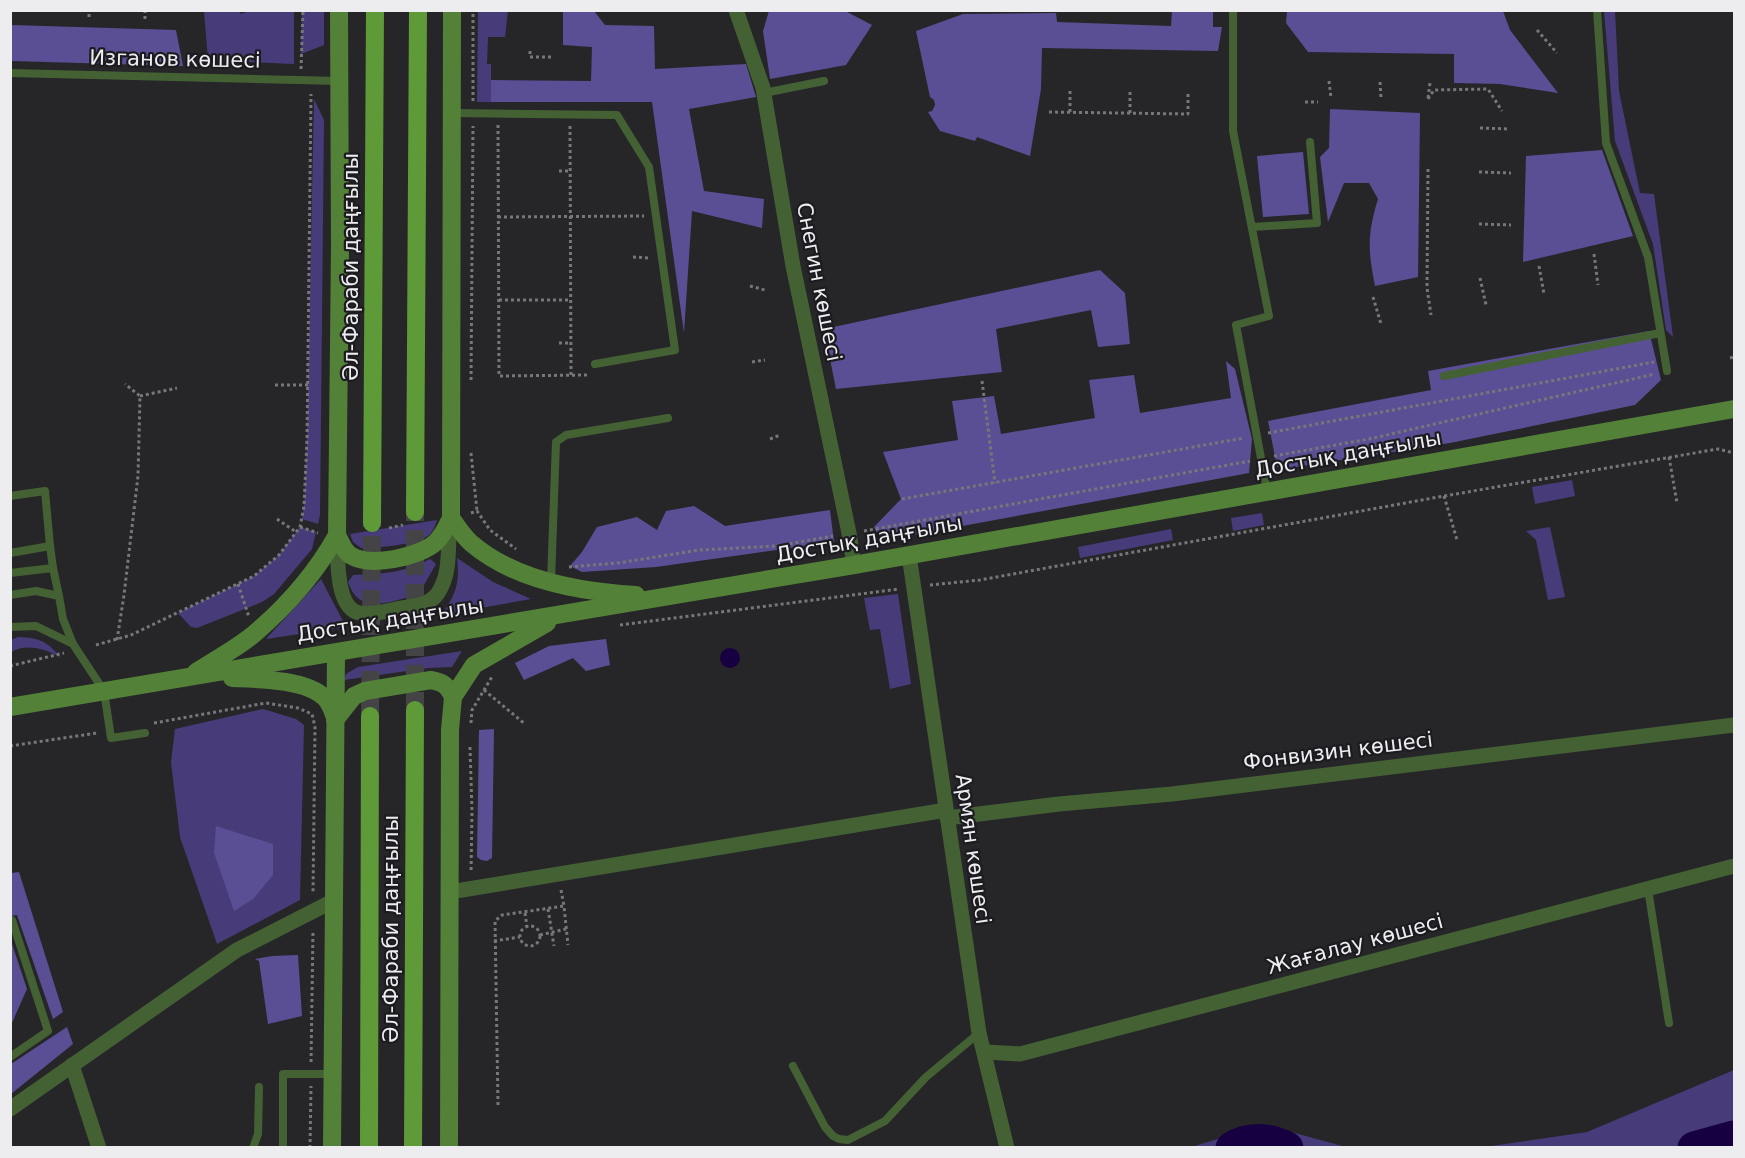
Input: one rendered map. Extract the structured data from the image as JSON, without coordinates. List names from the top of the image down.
{
  "streets": {
    "main road": ["Әл-Фараби даңғылы", "Достық даңғылы"],
    "street": [
      "Снегин көшесі",
      "Фонвизин көшесі",
      "Армян көшесі",
      "Жағалау көшесі"
    ],
    "lane": ["Изганов көшесі"]
  },
  "crossings": [
    ["Снегин көшесі", "Достық даңғылы"],
    ["Достық даңғылы", "Армян көшесі"],
    ["Фонвизин көшесі", "Армян көшесі"],
    ["Армян көшесі", "Жағалау көшесі"]
  ]
}
